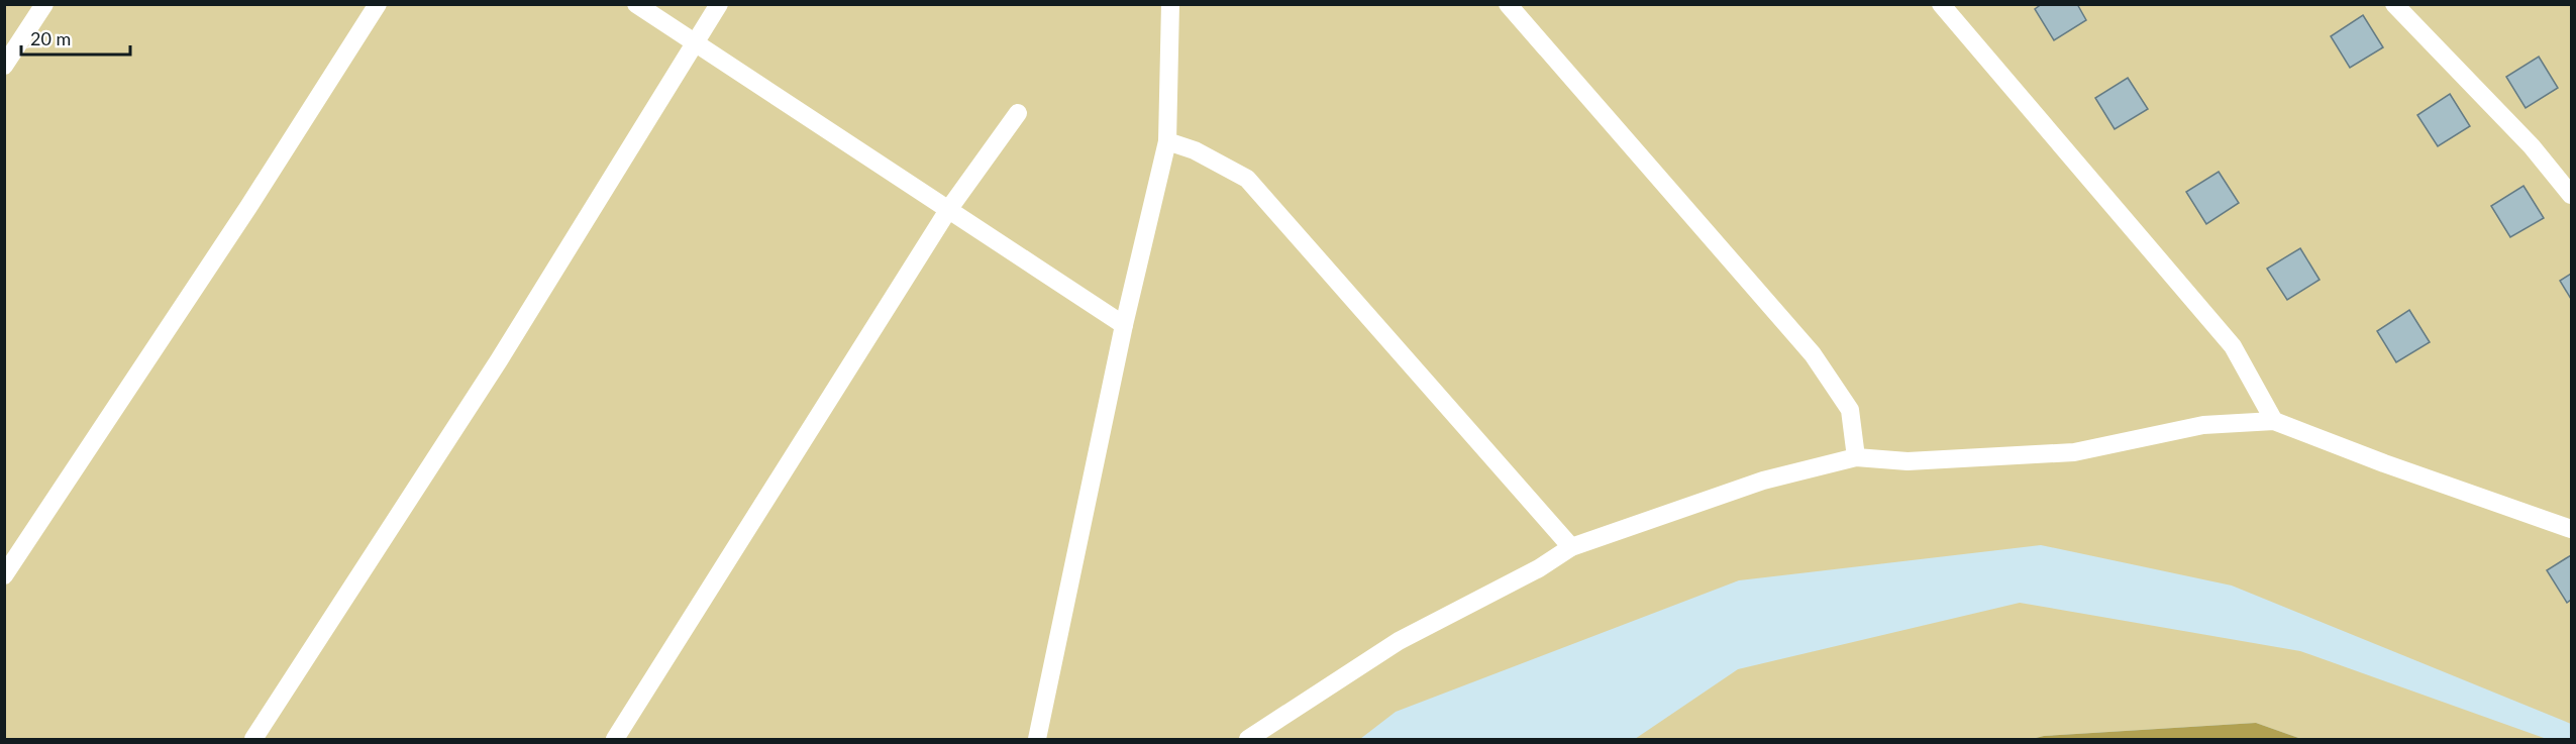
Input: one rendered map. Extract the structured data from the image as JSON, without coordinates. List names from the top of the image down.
{
  "scale_bar": "20 m"
}
